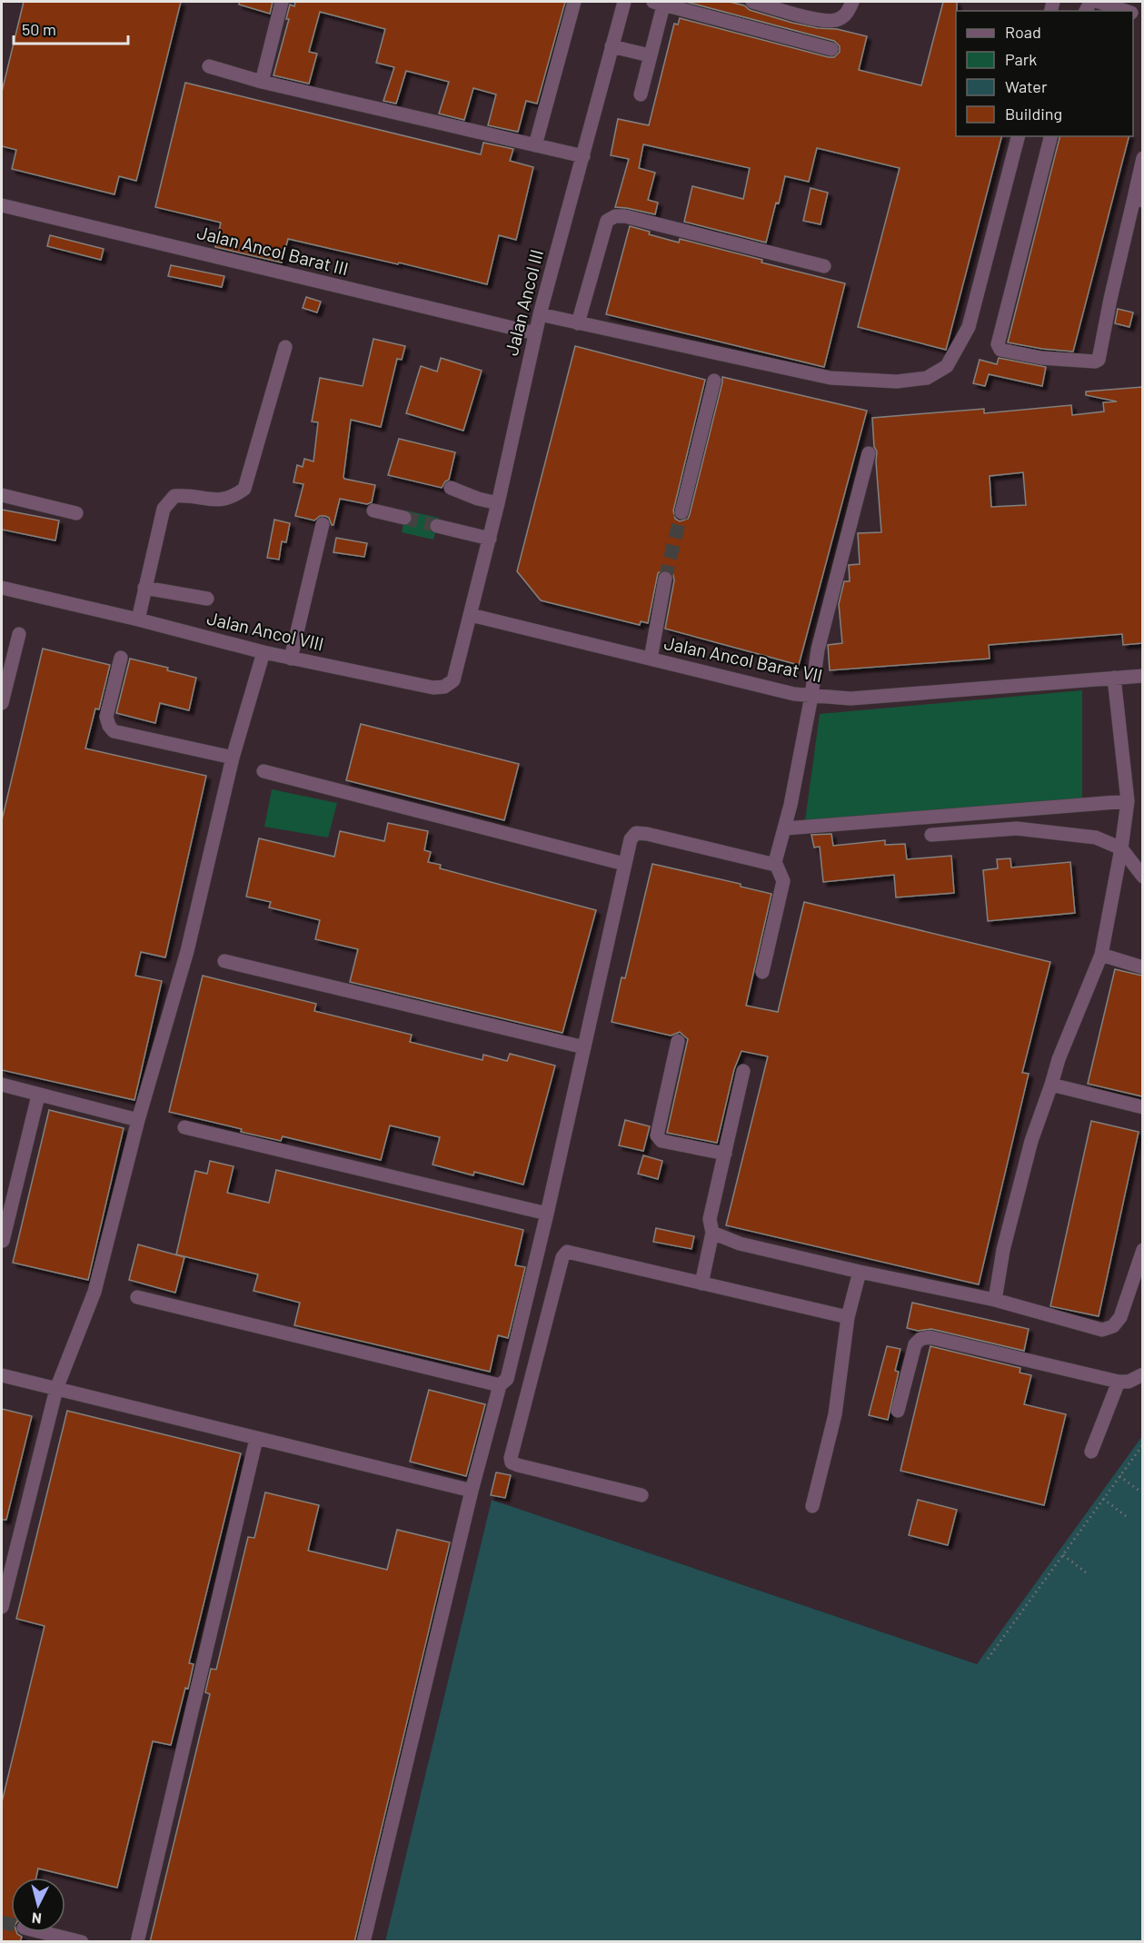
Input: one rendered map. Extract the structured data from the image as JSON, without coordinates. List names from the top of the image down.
{
  "streets": {
    "street": [
      "Jalan Ancol Barat III",
      "Jalan Ancol III",
      "Jalan Ancol VIII",
      "Jalan Ancol Barat VII"
    ]
  },
  "crossings": [
    ["Jalan Ancol Barat III", "Jalan Ancol III"],
    ["Jalan Ancol III", "Jalan Ancol VIII"],
    ["Jalan Ancol III", "Jalan Ancol Barat VII"],
    ["Jalan Ancol VIII", "Jalan Ancol Barat VII"]
  ],
  "legend": [
    "Road",
    "Park",
    "Water",
    "Building"
  ],
  "scale_bar": "50 m",
  "north": "bottom"
}
